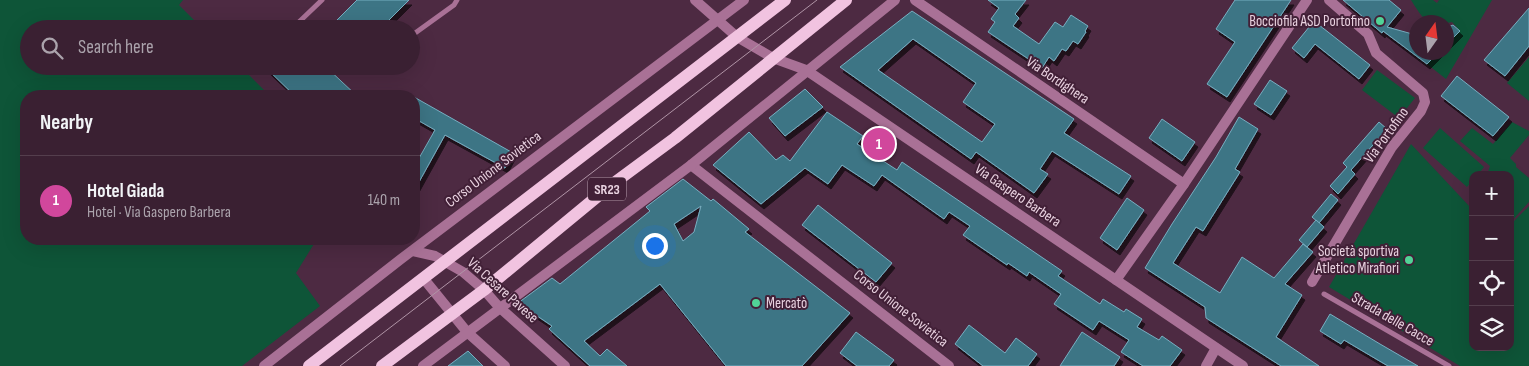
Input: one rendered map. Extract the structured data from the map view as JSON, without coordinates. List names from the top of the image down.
{
  "streets": {
    "main road": ["SR23"],
    "street": [
      "Via Bordighera",
      "Via Portofino",
      "Corso Unione Sovietica",
      "Via Gaspero Barbera",
      "Via Cesare Pavese"
    ],
    "lane": ["Strada delle Cacce"]
  },
  "crossings": [
    ["Corso Unione Sovietica", "Via Gaspero Barbera"],
    ["Corso Unione Sovietica", "Via Cesare Pavese"],
    ["SR23", "Via Gaspero Barbera"],
    ["SR23", "Via Cesare Pavese"]
  ],
  "places": ["Bocciofila ASD Portofino", "Società sportiva Atletico Mirafiori", "Mercatò"],
  "north": "top",
  "page": {
    "search": "Search here",
    "heading": "Nearby",
    "pins": "1",
    "list": [
      {
        "mark": "1",
        "name": "Hotel Giada",
        "note": "Hotel · Via Gaspero Barbera",
        "value": "140 m"
      }
    ],
    "map_buttons": ["+", "−"]
  }
}
